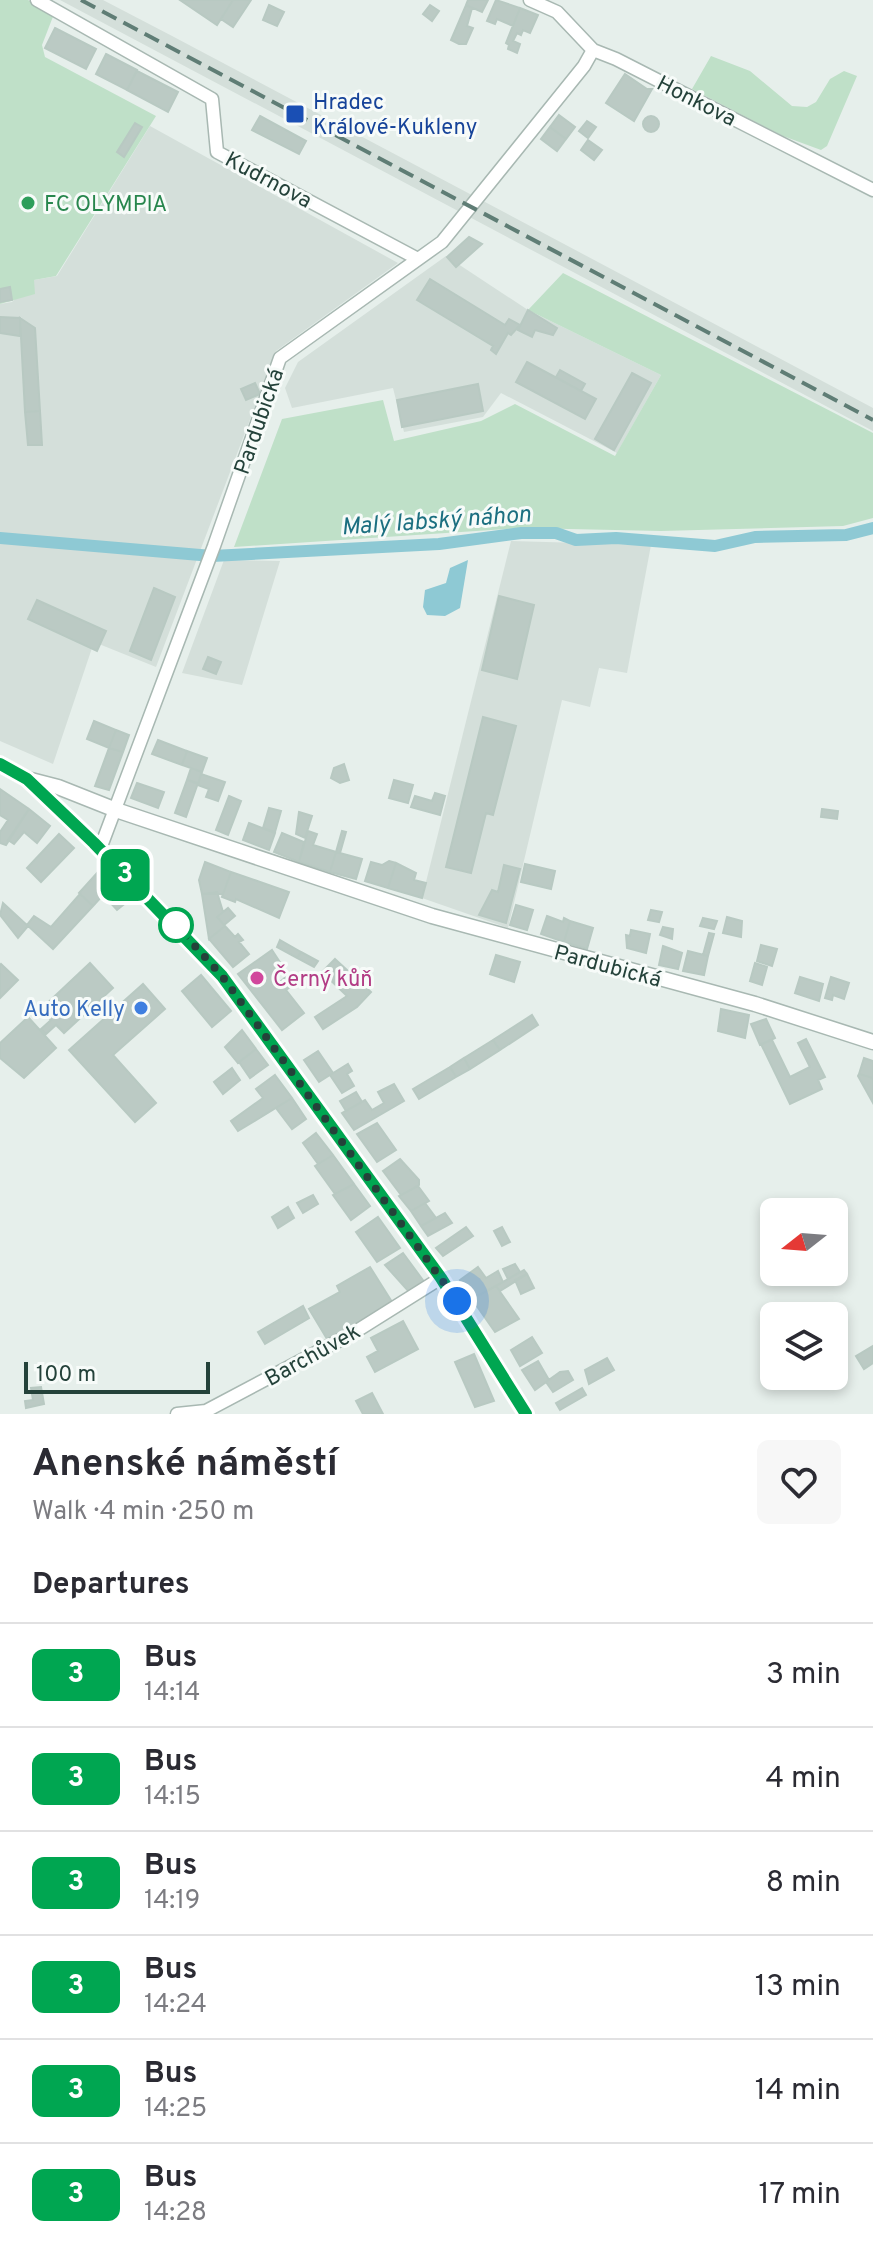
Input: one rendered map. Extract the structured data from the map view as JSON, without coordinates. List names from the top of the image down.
{
  "streets": {
    "street": [
      "Honkova",
      "Kudrnova",
      "Pardubická",
      "Barchůvek"
    ]
  },
  "crossings": [
    ["Honkova", "Pardubická"],
    ["Kudrnova", "Pardubická"]
  ],
  "water": ["Malý labský náhon"],
  "places": {
    "transit": ["Hradec Králové-Kukleny"],
    "other": ["FC OLYMPIA", "Černý kůň", "Auto Kelly"]
  },
  "lines": ["bus line 3"],
  "scale_bar": "100 m",
  "north": "left",
  "page": {
    "on_map": "3",
    "scale": "100 m",
    "heading": [
      ["Anenské náměstí", "Walk · 4 min · 250 m"],
      "Departures"
    ],
    "list": [
      {
        "mark": "3",
        "name": "Bus",
        "note": "14:14",
        "value": "3 min"
      },
      {
        "mark": "3",
        "name": "Bus",
        "note": "14:15",
        "value": "4 min"
      },
      {
        "mark": "3",
        "name": "Bus",
        "note": "14:19",
        "value": "8 min"
      },
      {
        "mark": "3",
        "name": "Bus",
        "note": "14:24",
        "value": "13 min"
      },
      {
        "mark": "3",
        "name": "Bus",
        "note": "14:25",
        "value": "14 min"
      },
      {
        "mark": "3",
        "name": "Bus",
        "note": "14:28",
        "value": "17 min"
      }
    ]
  }
}
